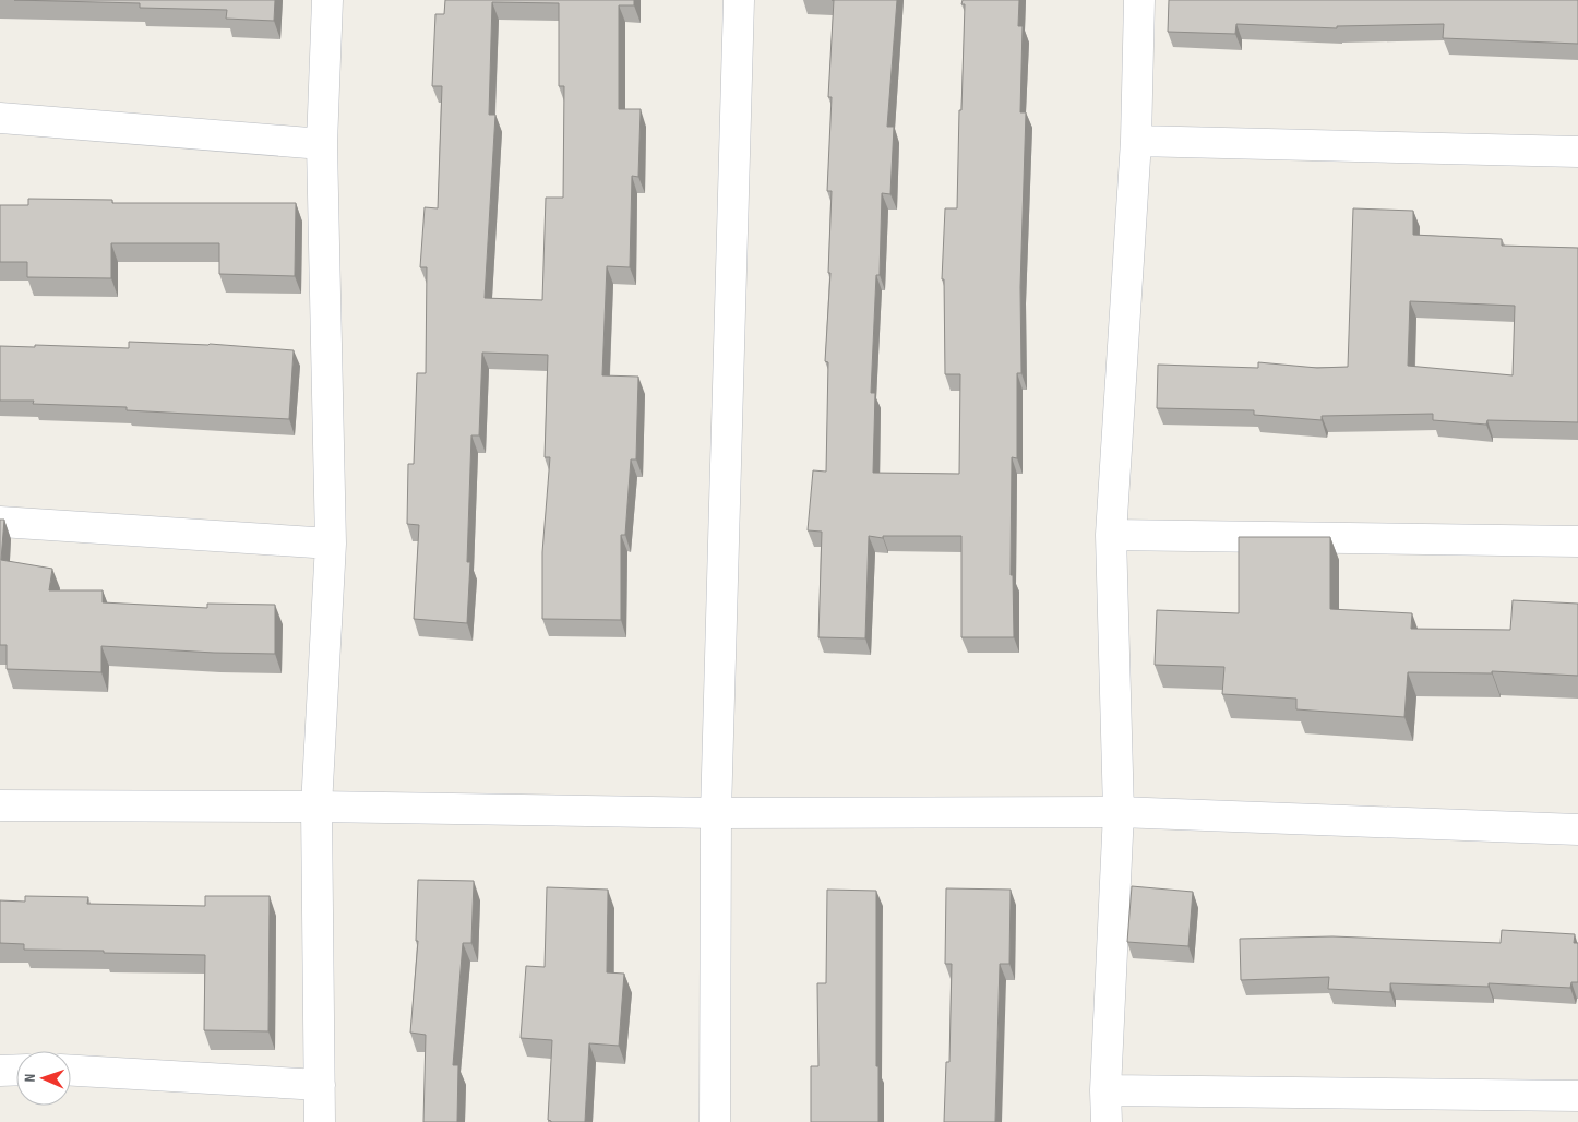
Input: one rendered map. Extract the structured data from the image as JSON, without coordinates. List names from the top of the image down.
{
  "north": "left"
}
